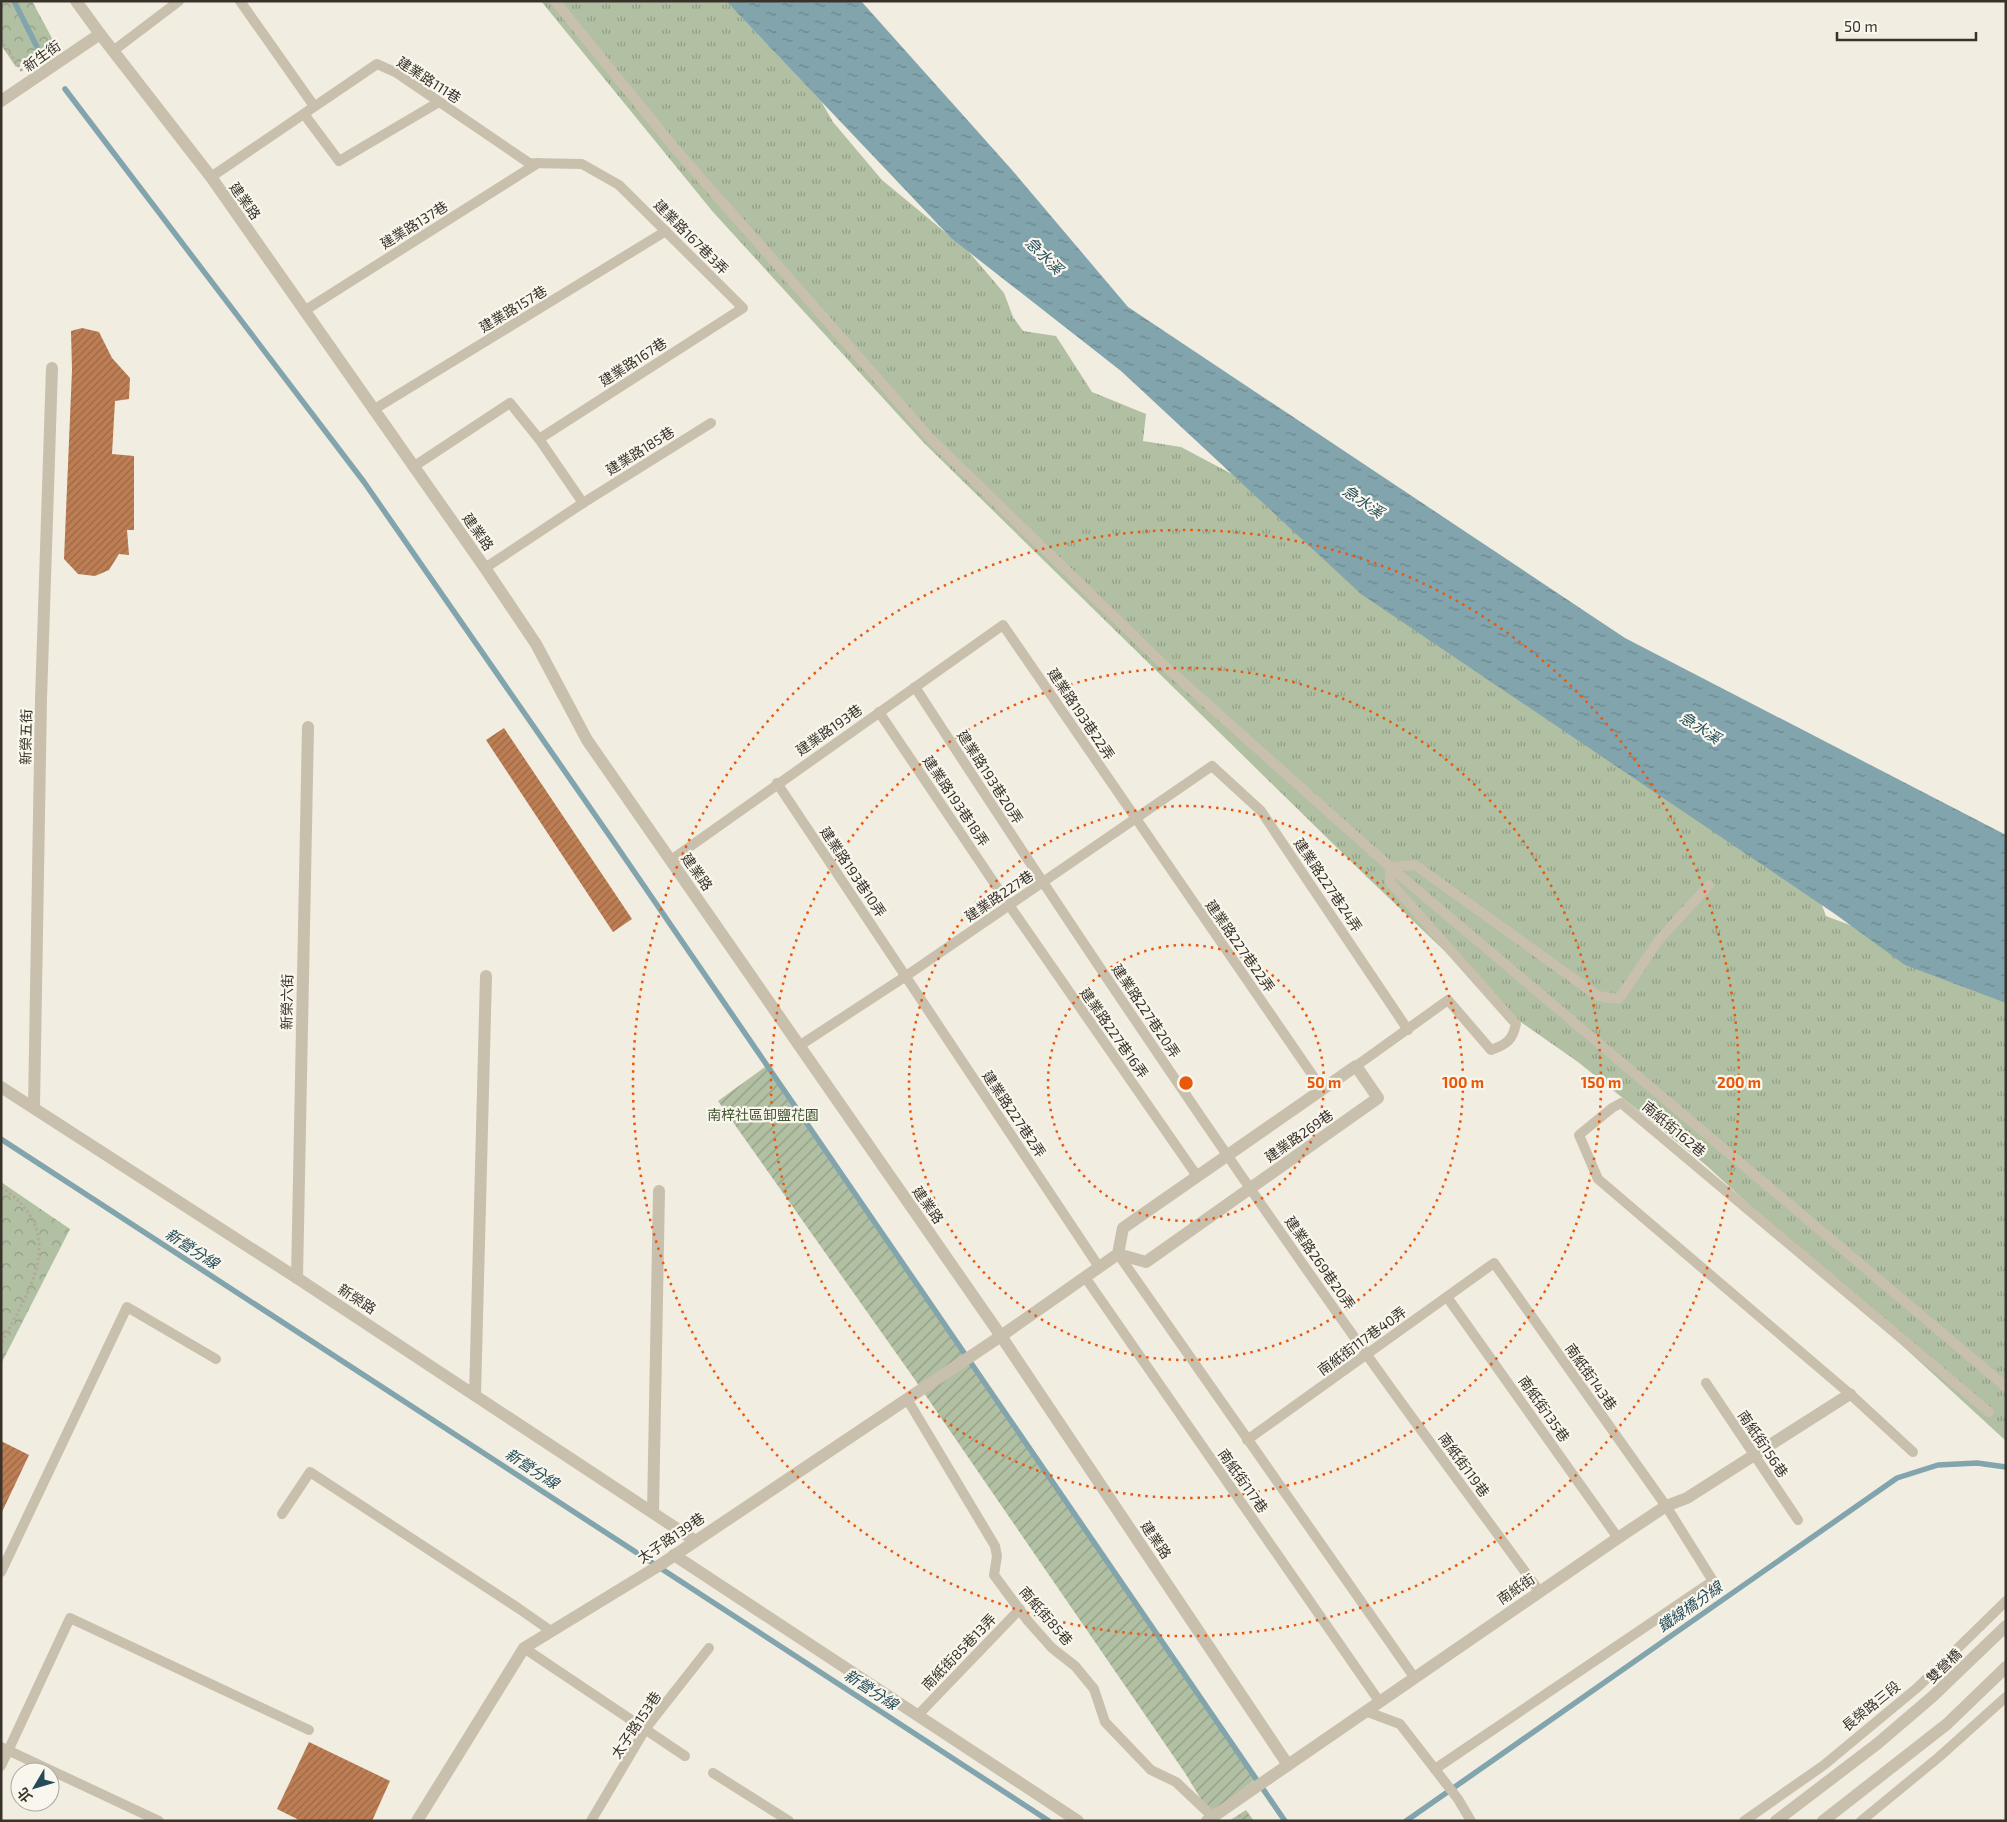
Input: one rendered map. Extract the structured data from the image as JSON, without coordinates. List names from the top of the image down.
{
  "streets": {
    "street": [
      "新生街",
      "建業路",
      "新榮五街",
      "新榮六街",
      "建業路269巷",
      "新榮路",
      "太子路139巷",
      "南紙街",
      "雙營橋"
    ],
    "lane": [
      "建業路111巷",
      "建業路137巷",
      "建業路167巷3弄",
      "建業路157巷",
      "建業路167巷",
      "建業路185巷",
      "建業路193巷22弄",
      "建業路193巷",
      "建業路193巷20弄",
      "建業路193巷18弄",
      "建業路193巷10弄",
      "建業路227巷24弄",
      "建業路227巷",
      "建業路227巷22弄",
      "建業路227巷20弄",
      "建業路227巷16弄",
      "建業路227巷2弄",
      "南紙街162巷",
      "建業路269巷20弄",
      "南紙街117巷40弄",
      "南紙街143巷",
      "南紙街135巷",
      "南紙街156巷",
      "南紙街119巷",
      "南紙街117巷",
      "南紙街85巷",
      "南紙街85巷13弄",
      "長榮路三段",
      "太子路153巷"
    ]
  },
  "crossings": [
    ["新生街", "建業路"],
    ["建業路111巷", "建業路"],
    ["建業路111巷", "建業路137巷"],
    ["建業路111巷", "建業路167巷3弄"],
    ["建業路", "建業路137巷"],
    ["建業路", "建業路157巷"],
    ["建業路", "建業路193巷"],
    ["建業路", "建業路227巷"],
    ["建業路", "太子路139巷"],
    ["建業路", "南紙街"],
    ["建業路167巷3弄", "建業路157巷"],
    ["建業路167巷3弄", "建業路167巷"],
    ["建業路193巷22弄", "建業路193巷"],
    ["建業路193巷22弄", "建業路227巷"],
    ["建業路193巷22弄", "建業路227巷22弄"],
    ["建業路193巷", "建業路193巷20弄"],
    ["建業路193巷", "建業路193巷18弄"],
    ["建業路193巷", "建業路193巷10弄"],
    ["新榮五街", "新榮路"],
    ["建業路193巷20弄", "建業路227巷"],
    ["建業路193巷20弄", "建業路227巷20弄"],
    ["建業路193巷18弄", "建業路227巷"],
    ["建業路193巷18弄", "建業路227巷16弄"],
    ["建業路193巷10弄", "建業路227巷"],
    ["建業路193巷10弄", "建業路227巷2弄"],
    ["建業路227巷24弄", "建業路227巷"],
    ["建業路227巷", "建業路227巷22弄"],
    ["建業路227巷", "建業路227巷20弄"],
    ["建業路227巷", "建業路227巷16弄"],
    ["建業路227巷", "建業路227巷2弄"],
    ["建業路227巷22弄", "建業路269巷"],
    ["新榮六街", "新榮路"],
    ["建業路227巷20弄", "建業路269巷"],
    ["建業路227巷20弄", "建業路269巷20弄"],
    ["建業路227巷16弄", "建業路269巷"],
    ["南紙街162巷", "南紙街"],
    ["建業路269巷", "建業路269巷20弄"],
    ["建業路269巷", "南紙街117巷"],
    ["建業路269巷20弄", "南紙街117巷40弄"],
    ["建業路269巷20弄", "南紙街119巷"],
    ["新榮路", "太子路139巷"],
    ["南紙街117巷40弄", "南紙街143巷"],
    ["南紙街117巷40弄", "南紙街135巷"],
    ["南紙街117巷40弄", "南紙街119巷"],
    ["南紙街117巷40弄", "南紙街117巷"],
    ["南紙街143巷", "南紙街"],
    ["南紙街135巷", "南紙街"],
    ["南紙街156巷", "南紙街"],
    ["南紙街119巷", "南紙街"],
    ["南紙街117巷", "南紙街"],
    ["太子路139巷", "南紙街85巷"],
    ["南紙街", "南紙街85巷"],
    ["南紙街85巷", "南紙街85巷13弄"]
  ],
  "water": ["急水溪", "新營分線", "鐵線橋分線"],
  "parks": ["南梓社區卸鹽花園"],
  "scale_bar": "50 m",
  "north": "bottom left",
  "rings": [
    "50 m",
    "100 m",
    "150 m",
    "200 m"
  ]
}
